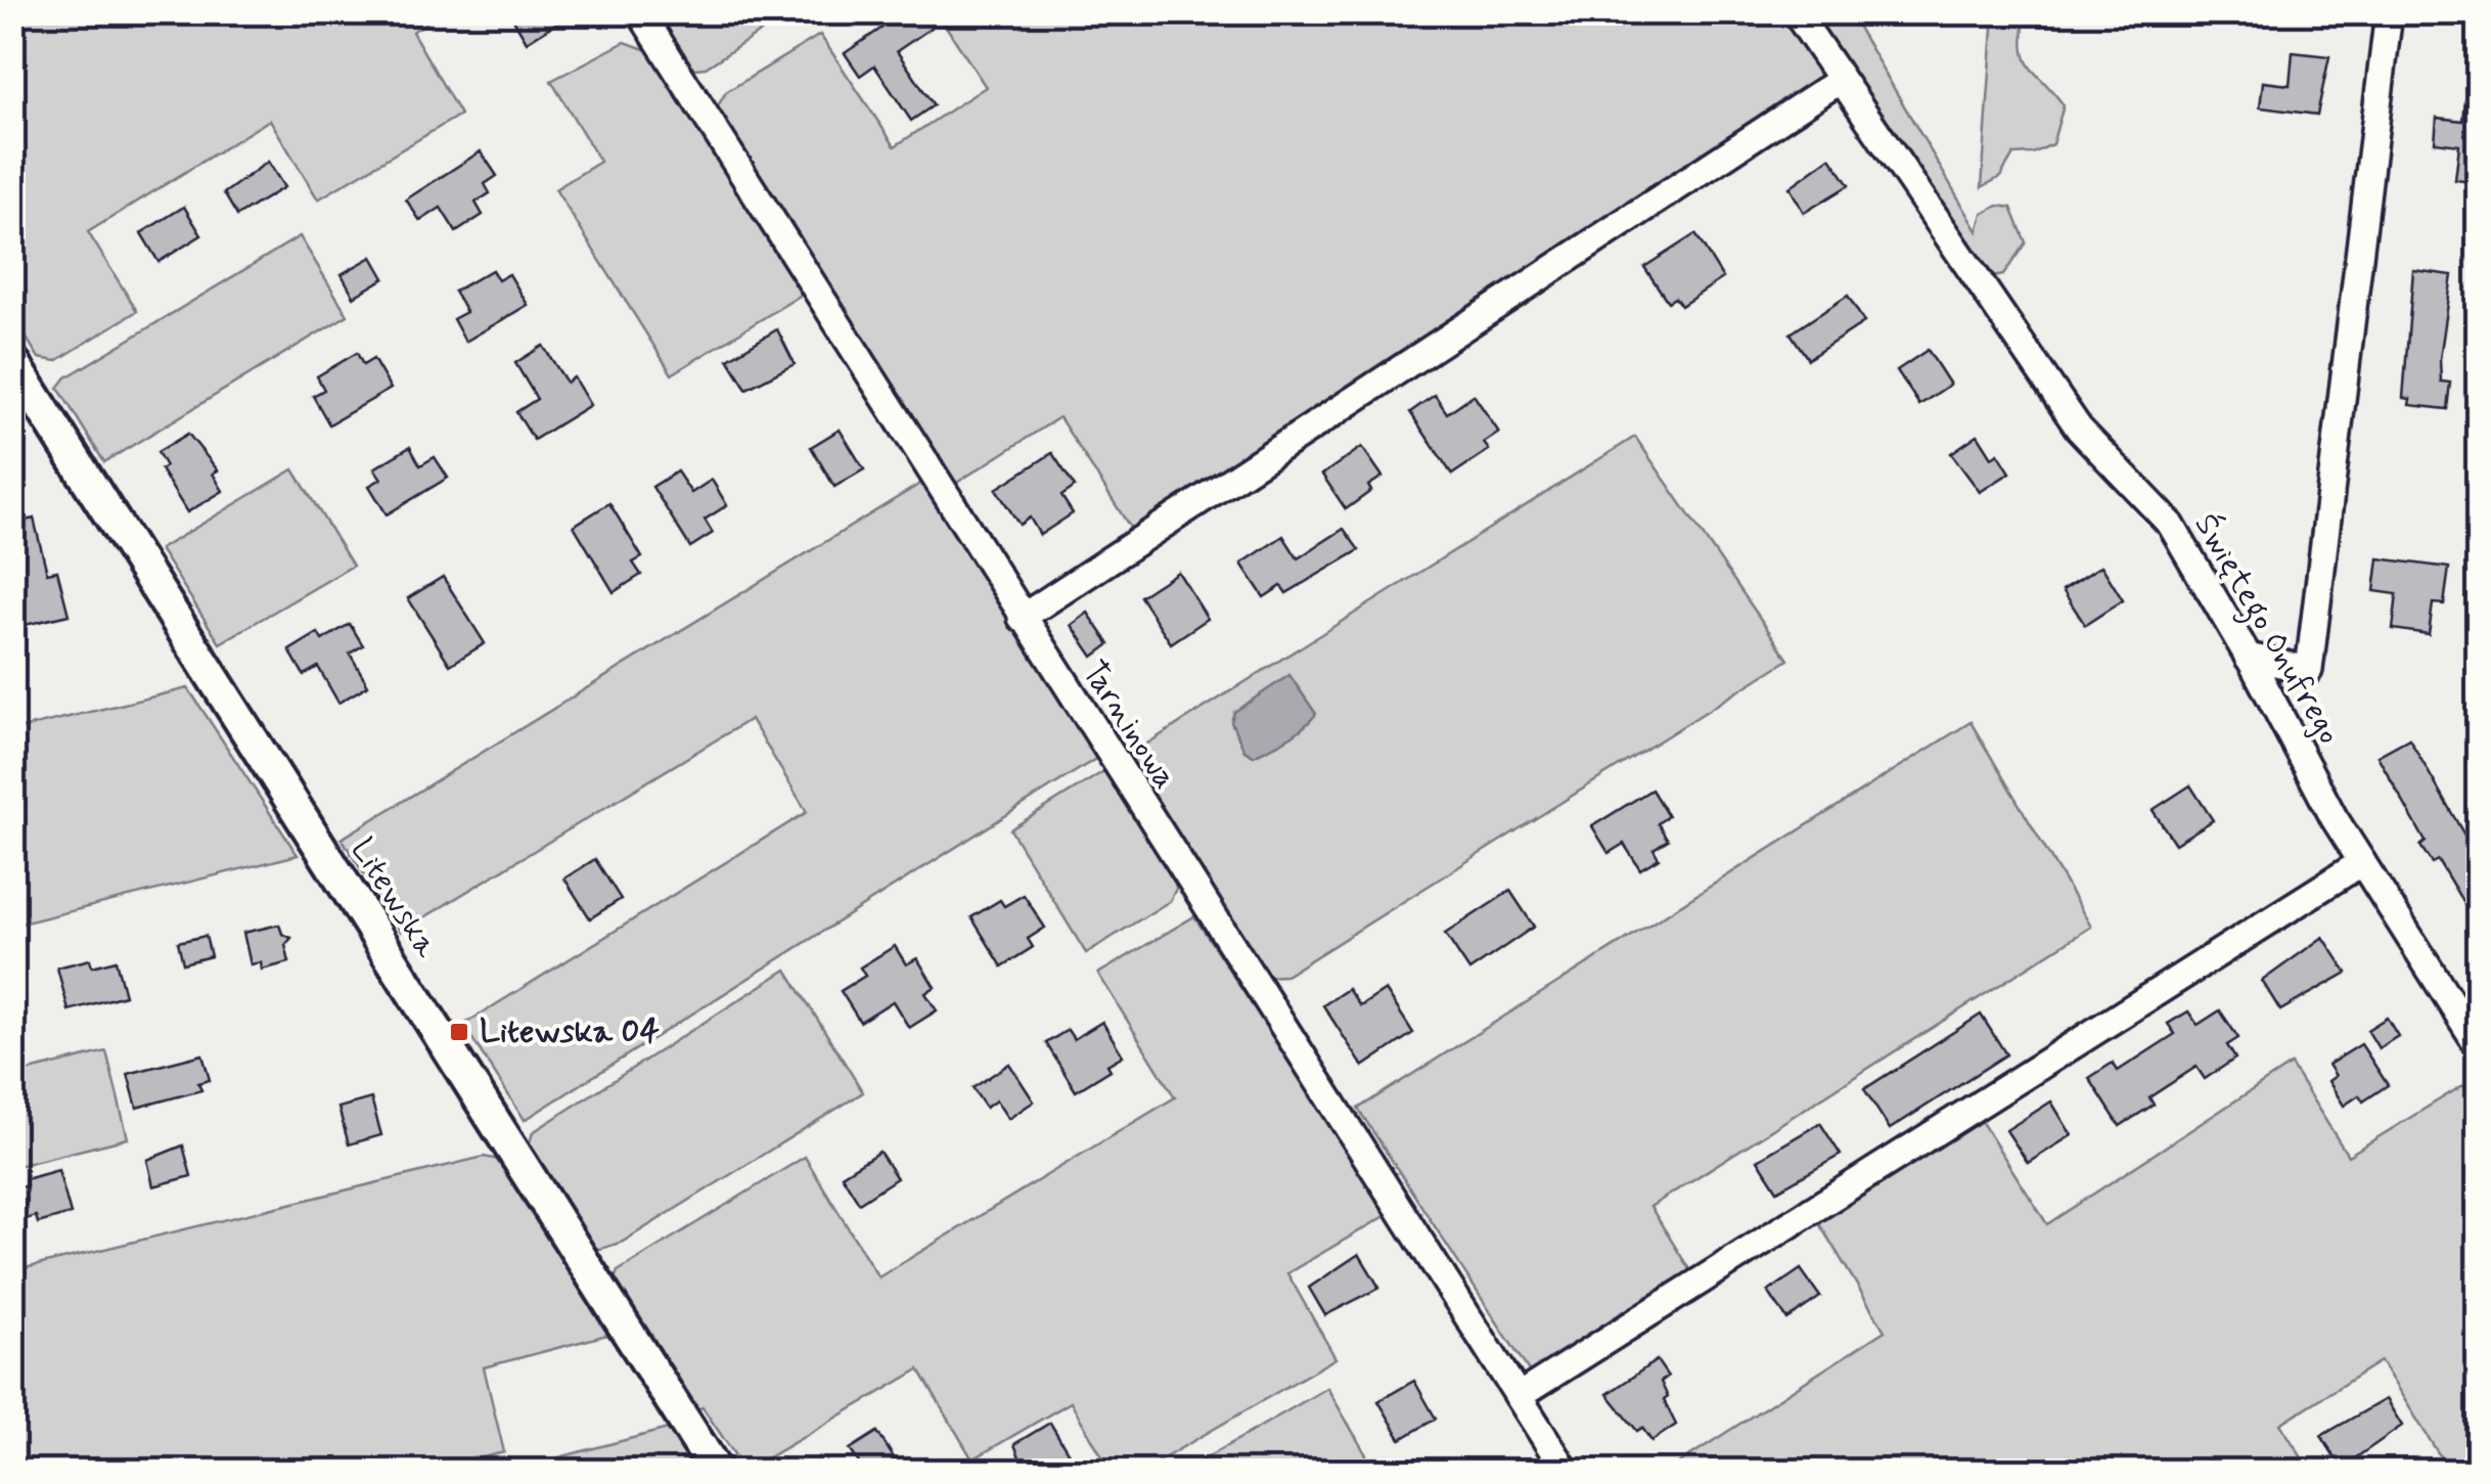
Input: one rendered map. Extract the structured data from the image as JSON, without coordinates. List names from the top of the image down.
{
  "streets": {
    "street": ["Świętego Onufrego", "Tarninowa", "Litewska"]
  },
  "places": {
    "transit": ["Litewska 04"]
  }
}
